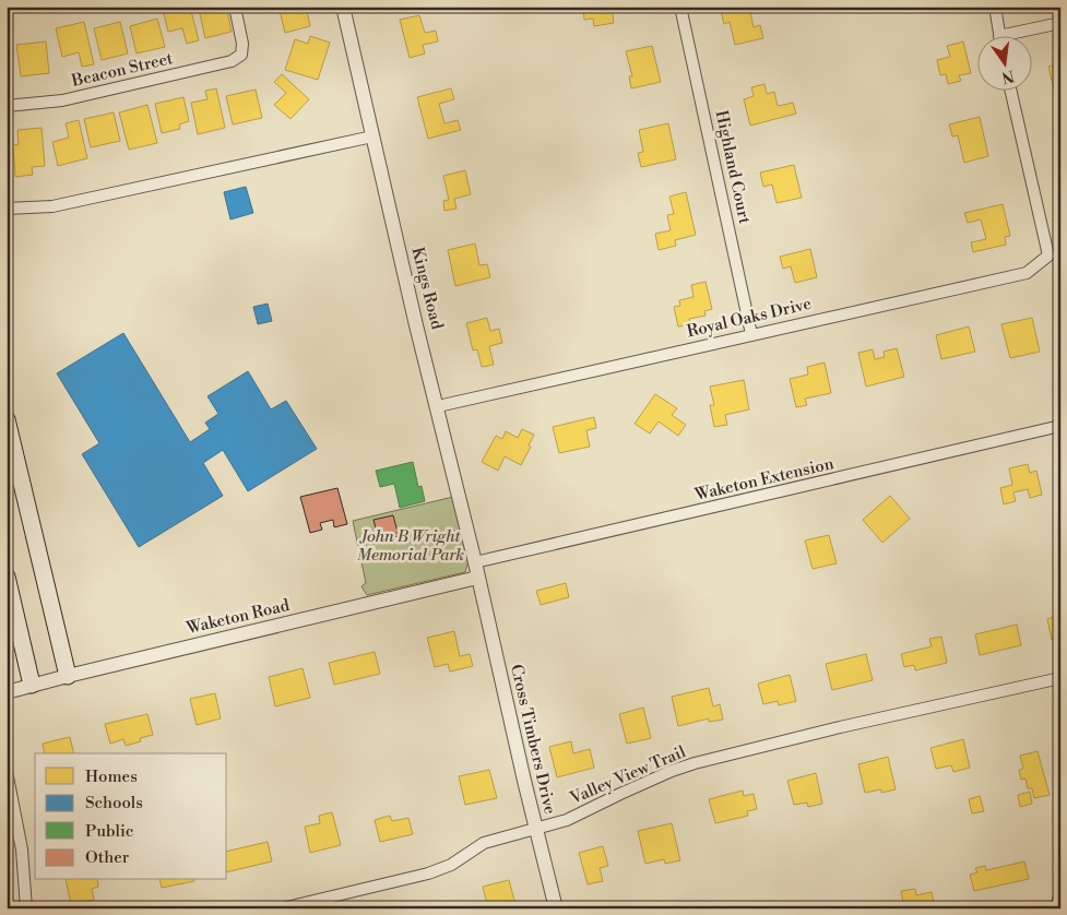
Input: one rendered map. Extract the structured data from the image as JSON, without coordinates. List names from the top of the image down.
{
  "streets": {
    "street": [
      "Beacon Street",
      "Highland Court",
      "Kings Road",
      "Royal Oaks Drive",
      "Waketon Extension",
      "Waketon Road",
      "Cross Timbers Drive",
      "Valley View Trail"
    ]
  },
  "crossings": [
    ["Highland Court", "Royal Oaks Drive"],
    ["Kings Road", "Royal Oaks Drive"],
    ["Kings Road", "Waketon Extension"],
    ["Kings Road", "Waketon Road"],
    ["Kings Road", "Cross Timbers Drive"],
    ["Waketon Road", "Cross Timbers Drive"],
    ["Cross Timbers Drive", "Valley View Trail"]
  ],
  "parks": ["John B Wright Memorial Park"],
  "legend": [
    "Homes",
    "Schools",
    "Public",
    "Other"
  ],
  "north": "bottom"
}
